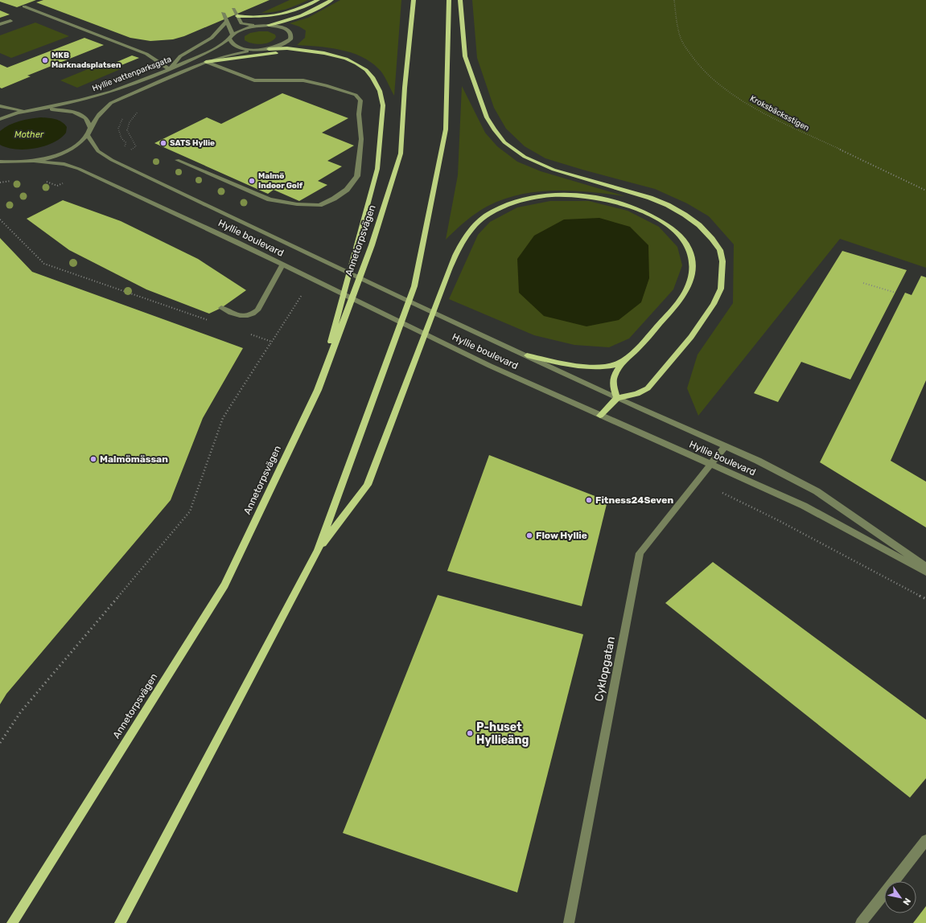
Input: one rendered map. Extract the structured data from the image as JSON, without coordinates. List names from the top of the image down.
{
  "streets": {
    "main road": ["Annetorpsvägen"],
    "street": ["Hyllie vattenparksgata", "Hyllie boulevard", "Cyklopgatan"],
    "path": ["Kroksbäcksstigen"]
  },
  "crossings": [
    ["Hyllie vattenparksgata", "Hyllie boulevard"],
    ["Hyllie boulevard", "Cyklopgatan"]
  ],
  "water": ["Mother"],
  "places": [
    "MKB Marknadsplatsen",
    "SATS Hyllie",
    "Malmö Indoor Golf",
    "Malmömässan",
    "Fitness24Seven",
    "Flow Hyllie",
    "P-huset Hyllieäng"
  ],
  "north": "bottom right"
}
